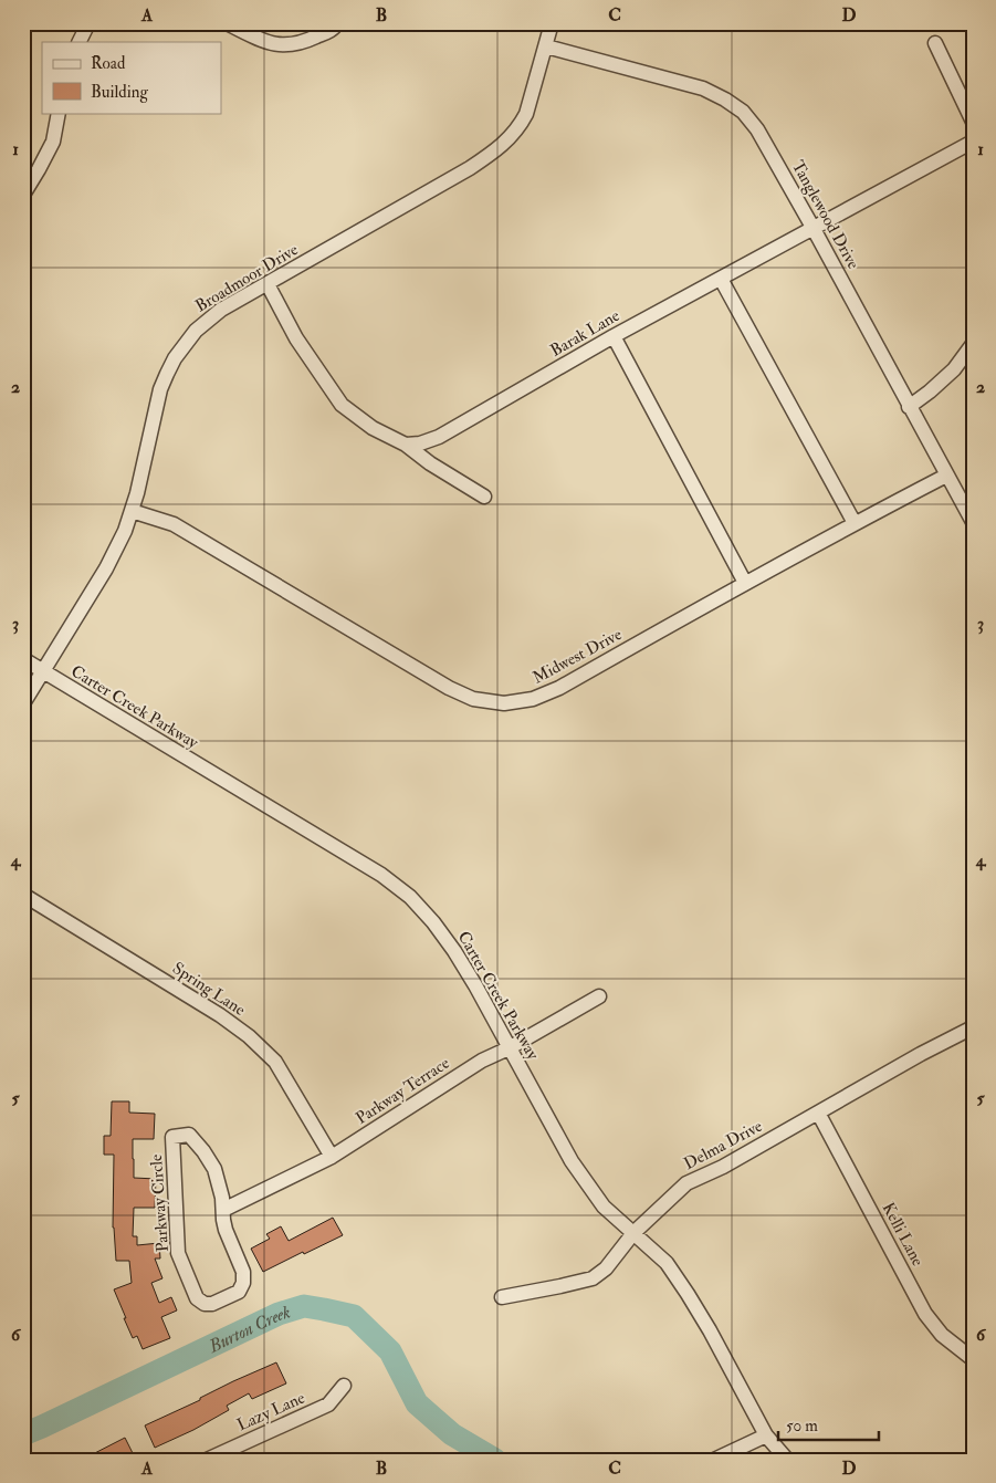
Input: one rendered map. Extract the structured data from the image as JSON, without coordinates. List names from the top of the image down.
{
  "streets": {
    "street": [
      "Tanglewood Drive",
      "Broadmoor Drive",
      "Barak Lane",
      "Midwest Drive",
      "Carter Creek Parkway",
      "Spring Lane",
      "Parkway Terrace",
      "Delma Drive",
      "Parkway Circle",
      "Kelli Lane",
      "Lazy Lane"
    ]
  },
  "crossings": [
    ["Tanglewood Drive", "Broadmoor Drive"],
    ["Tanglewood Drive", "Barak Lane"],
    ["Tanglewood Drive", "Midwest Drive"],
    ["Broadmoor Drive", "Midwest Drive"],
    ["Broadmoor Drive", "Carter Creek Parkway"],
    ["Carter Creek Parkway", "Parkway Terrace"],
    ["Carter Creek Parkway", "Delma Drive"],
    ["Spring Lane", "Parkway Terrace"],
    ["Parkway Terrace", "Parkway Circle"],
    ["Delma Drive", "Kelli Lane"]
  ],
  "water": ["Burton Creek"],
  "legend": ["Road", "Building"],
  "scale_bar": "50 m",
  "grid": {
    "columns": [
      "A",
      "B",
      "C",
      "D"
    ],
    "rows": [
      "1",
      "2",
      "3",
      "4",
      "5",
      "6"
    ]
  }
}
